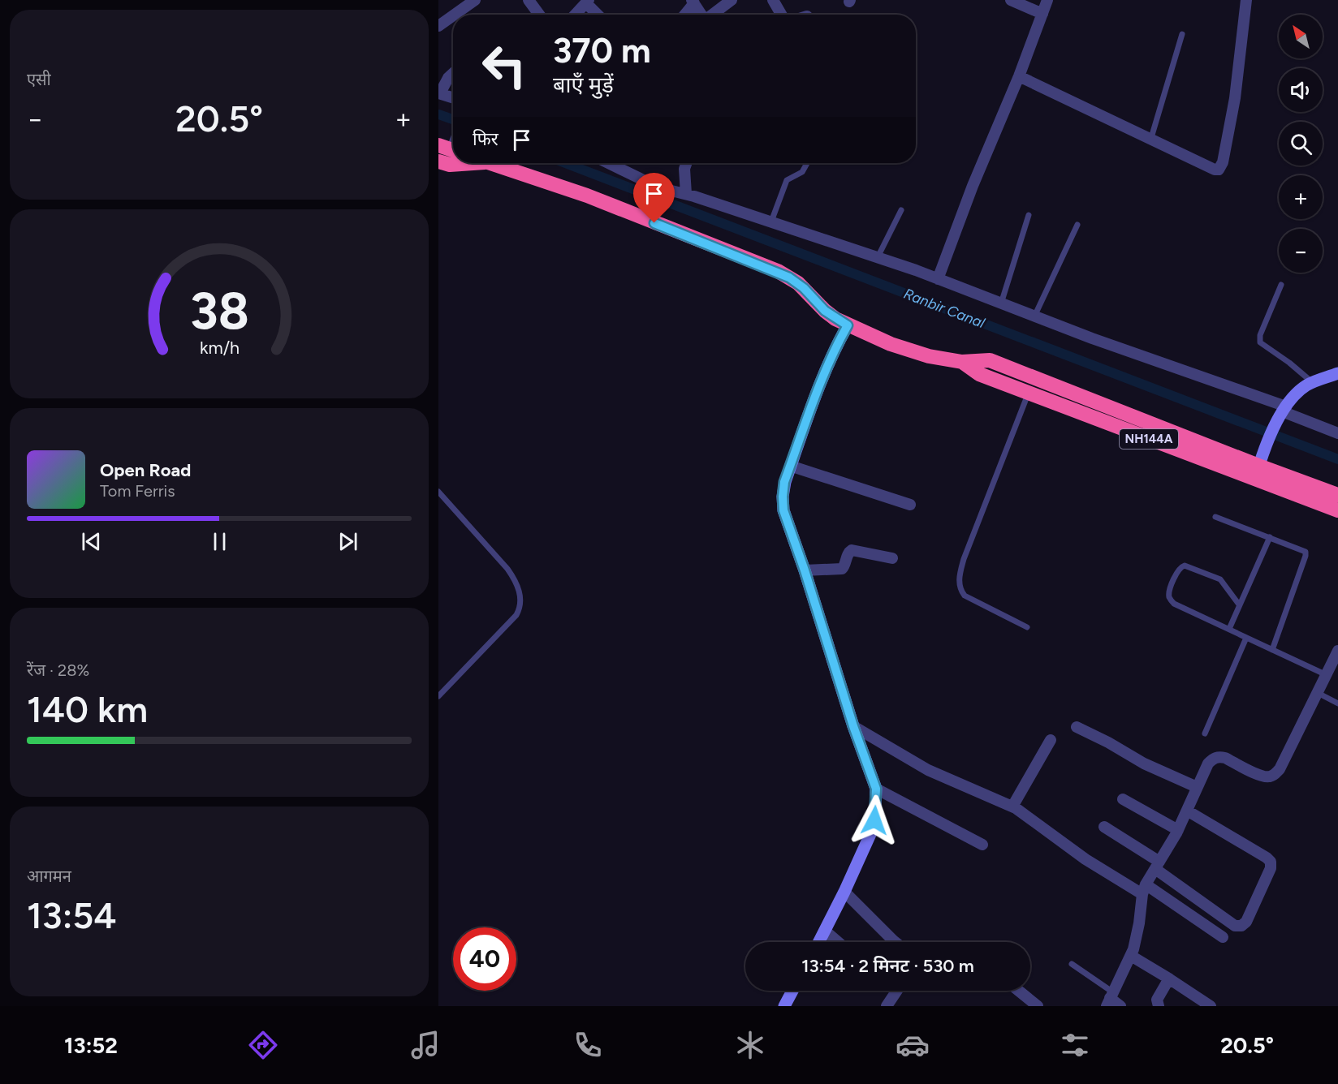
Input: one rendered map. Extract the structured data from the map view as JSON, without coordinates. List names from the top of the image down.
{
  "streets": {
    "highway": ["NH144A"]
  },
  "water": ["Ranbir Canal"],
  "north": "top left",
  "page": {
    "tile": [
      "एसी",
      ["रेंज · 28%", "140 km"],
      ["आगमन", "13:54"]
    ],
    "map_buttons": ["+", "−"],
    "turn": ["370 m", "बाएँ मुड़ें"],
    "heat": ["−", "20.5°", "+"],
    "then": "फिर",
    "song": ["Open Road", "Tom Ferris"],
    "limit": "40",
    "trip": "13:54 · 2 मिनट · 530 m",
    "tabs": ["13:52", "20.5°"],
    "gauge": ["38", "km/h"]
  }
}
